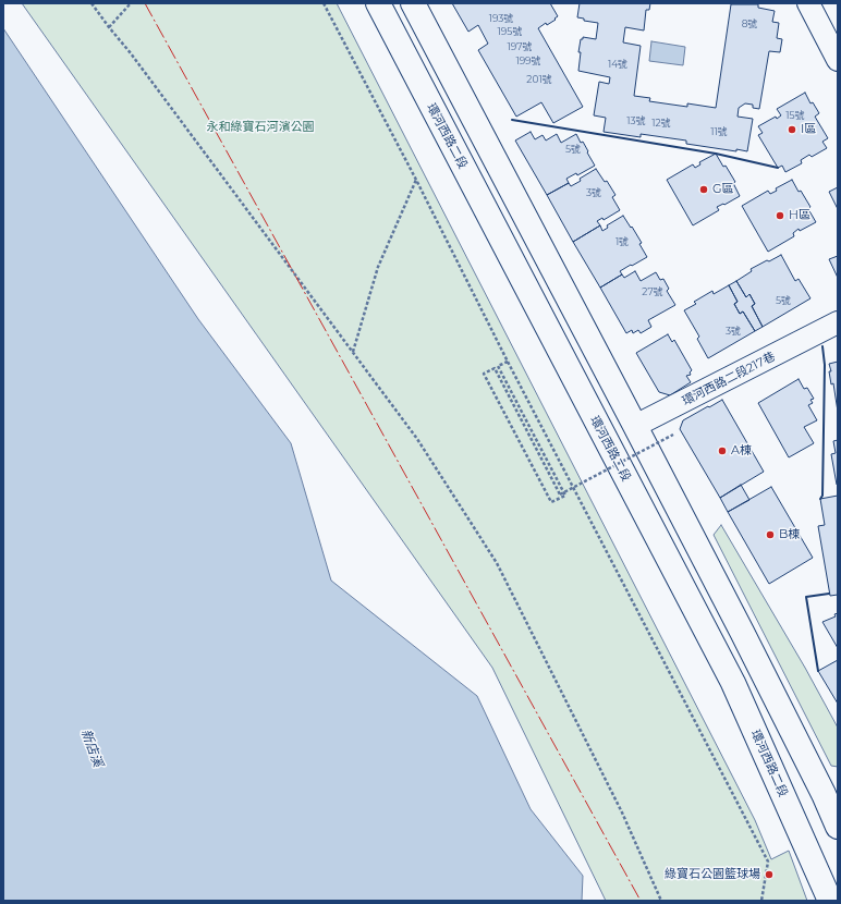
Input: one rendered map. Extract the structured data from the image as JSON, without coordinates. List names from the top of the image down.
{
  "streets": {
    "main road": ["環河西路二段"],
    "lane": ["環河西路二段217巷"]
  },
  "water": ["新店溪"],
  "parks": ["永和綠寶石河濱公園"],
  "places": [
    "I區",
    "G區",
    "H區",
    "A棟",
    "B棟",
    "綠寶石公園籃球場"
  ],
  "house_numbers": [
    "193號",
    "8號",
    "195號",
    "197號",
    "199號",
    "14號",
    "201號",
    "15號",
    "13號",
    "12號",
    "11號",
    "5號",
    "3號",
    "1號",
    "27號",
    "5號",
    "3號"
  ]
}
